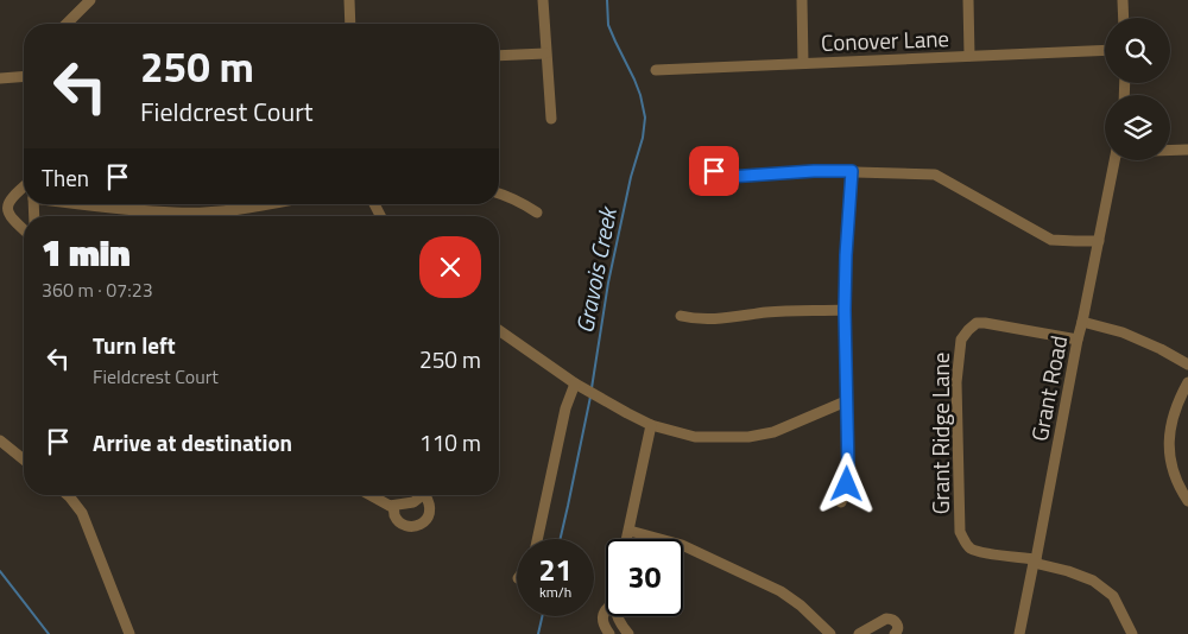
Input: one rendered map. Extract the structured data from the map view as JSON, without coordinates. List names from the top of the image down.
{
  "streets": {
    "street": ["Conover Lane", "Grant Road", "Grant Ridge Lane"]
  },
  "crossings": [
    ["Grant Road", "Grant Ridge Lane"]
  ],
  "water": ["Gravois Creek"],
  "page": {
    "turn": ["250 m", "Fieldcrest Court"],
    "then": "Then",
    "heading": ["1 min", "360 m · 07:23"],
    "list": [
      {
        "name": "Turn left",
        "note": "Fieldcrest Court",
        "value": "250 m"
      },
      {
        "name": "Arrive at destination",
        "value": "110 m"
      }
    ],
    "speed": "21 km/h",
    "limit": "30"
  }
}
